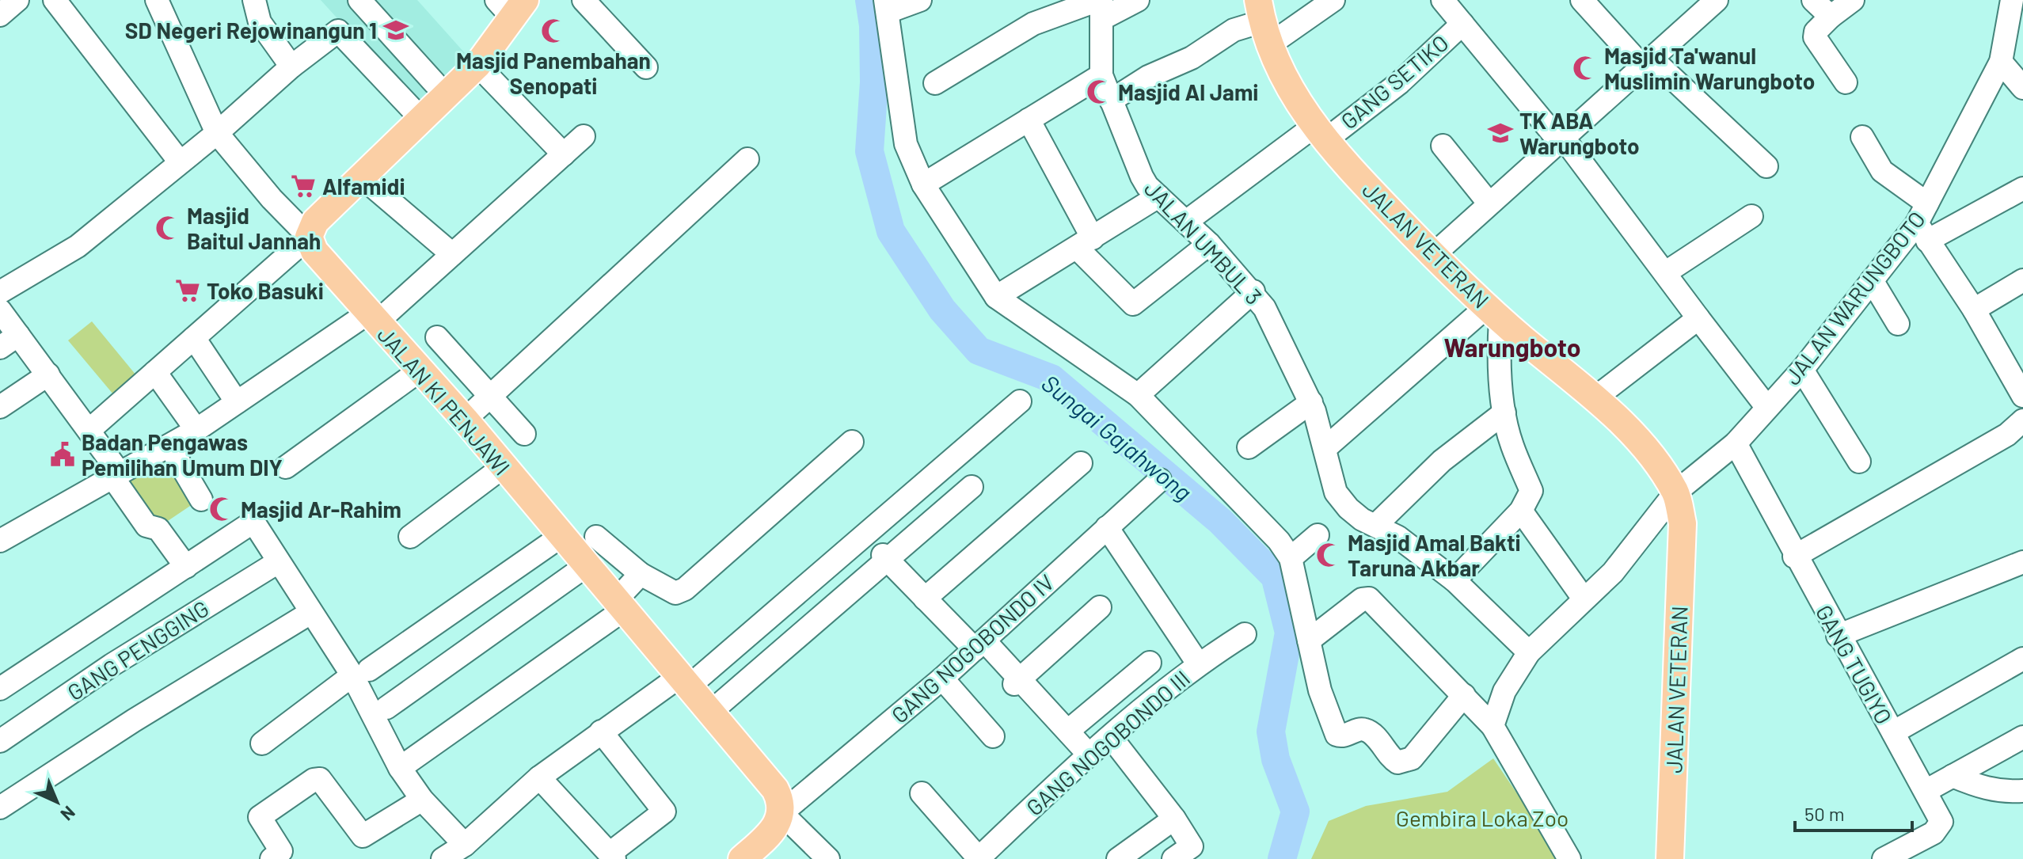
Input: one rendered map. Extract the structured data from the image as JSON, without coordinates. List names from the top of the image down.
{
  "streets": {
    "main road": ["JALAN VETERAN", "JALAN KI PENJAWI"],
    "street": [
      "GANG SETIKO",
      "JALAN UMBUL 3",
      "JALAN WARUNGBOTO",
      "GANG NOGOBONDO IV",
      "GANG PENGGING",
      "GANG TUGIYO",
      "GANG NOGOBONDO III"
    ]
  },
  "crossings": [
    ["GANG SETIKO", "JALAN UMBUL 3"],
    ["GANG SETIKO", "JALAN VETERAN"],
    ["GANG SETIKO", "JALAN WARUNGBOTO"],
    ["JALAN UMBUL 3", "JALAN WARUNGBOTO"],
    ["JALAN VETERAN", "JALAN WARUNGBOTO"],
    ["JALAN WARUNGBOTO", "GANG TUGIYO"],
    ["JALAN KI PENJAWI", "GANG NOGOBONDO IV"]
  ],
  "districts": ["Warungboto"],
  "water": ["Sungai Gajahwong"],
  "parks": ["Gembira Loka Zoo"],
  "places": {
    "school or university": ["SD Negeri Rejowinangun 1", "TK ABA Warungboto"],
    "mosque": [
      "Masjid Panembahan Senopati",
      "Masjid Ta'wanul Muslimin Warungboto",
      "Masjid Al Jami",
      "Masjid Baitul Jannah",
      "Masjid Ar-Rahim",
      "Masjid Amal Bakti Taruna Akbar"
    ],
    "supermarket": ["Alfamidi", "Toko Basuki"],
    "public building": ["Badan Pengawas Pemilihan Umum DIY"]
  },
  "scale_bar": "50 m",
  "north": "bottom right"
}
